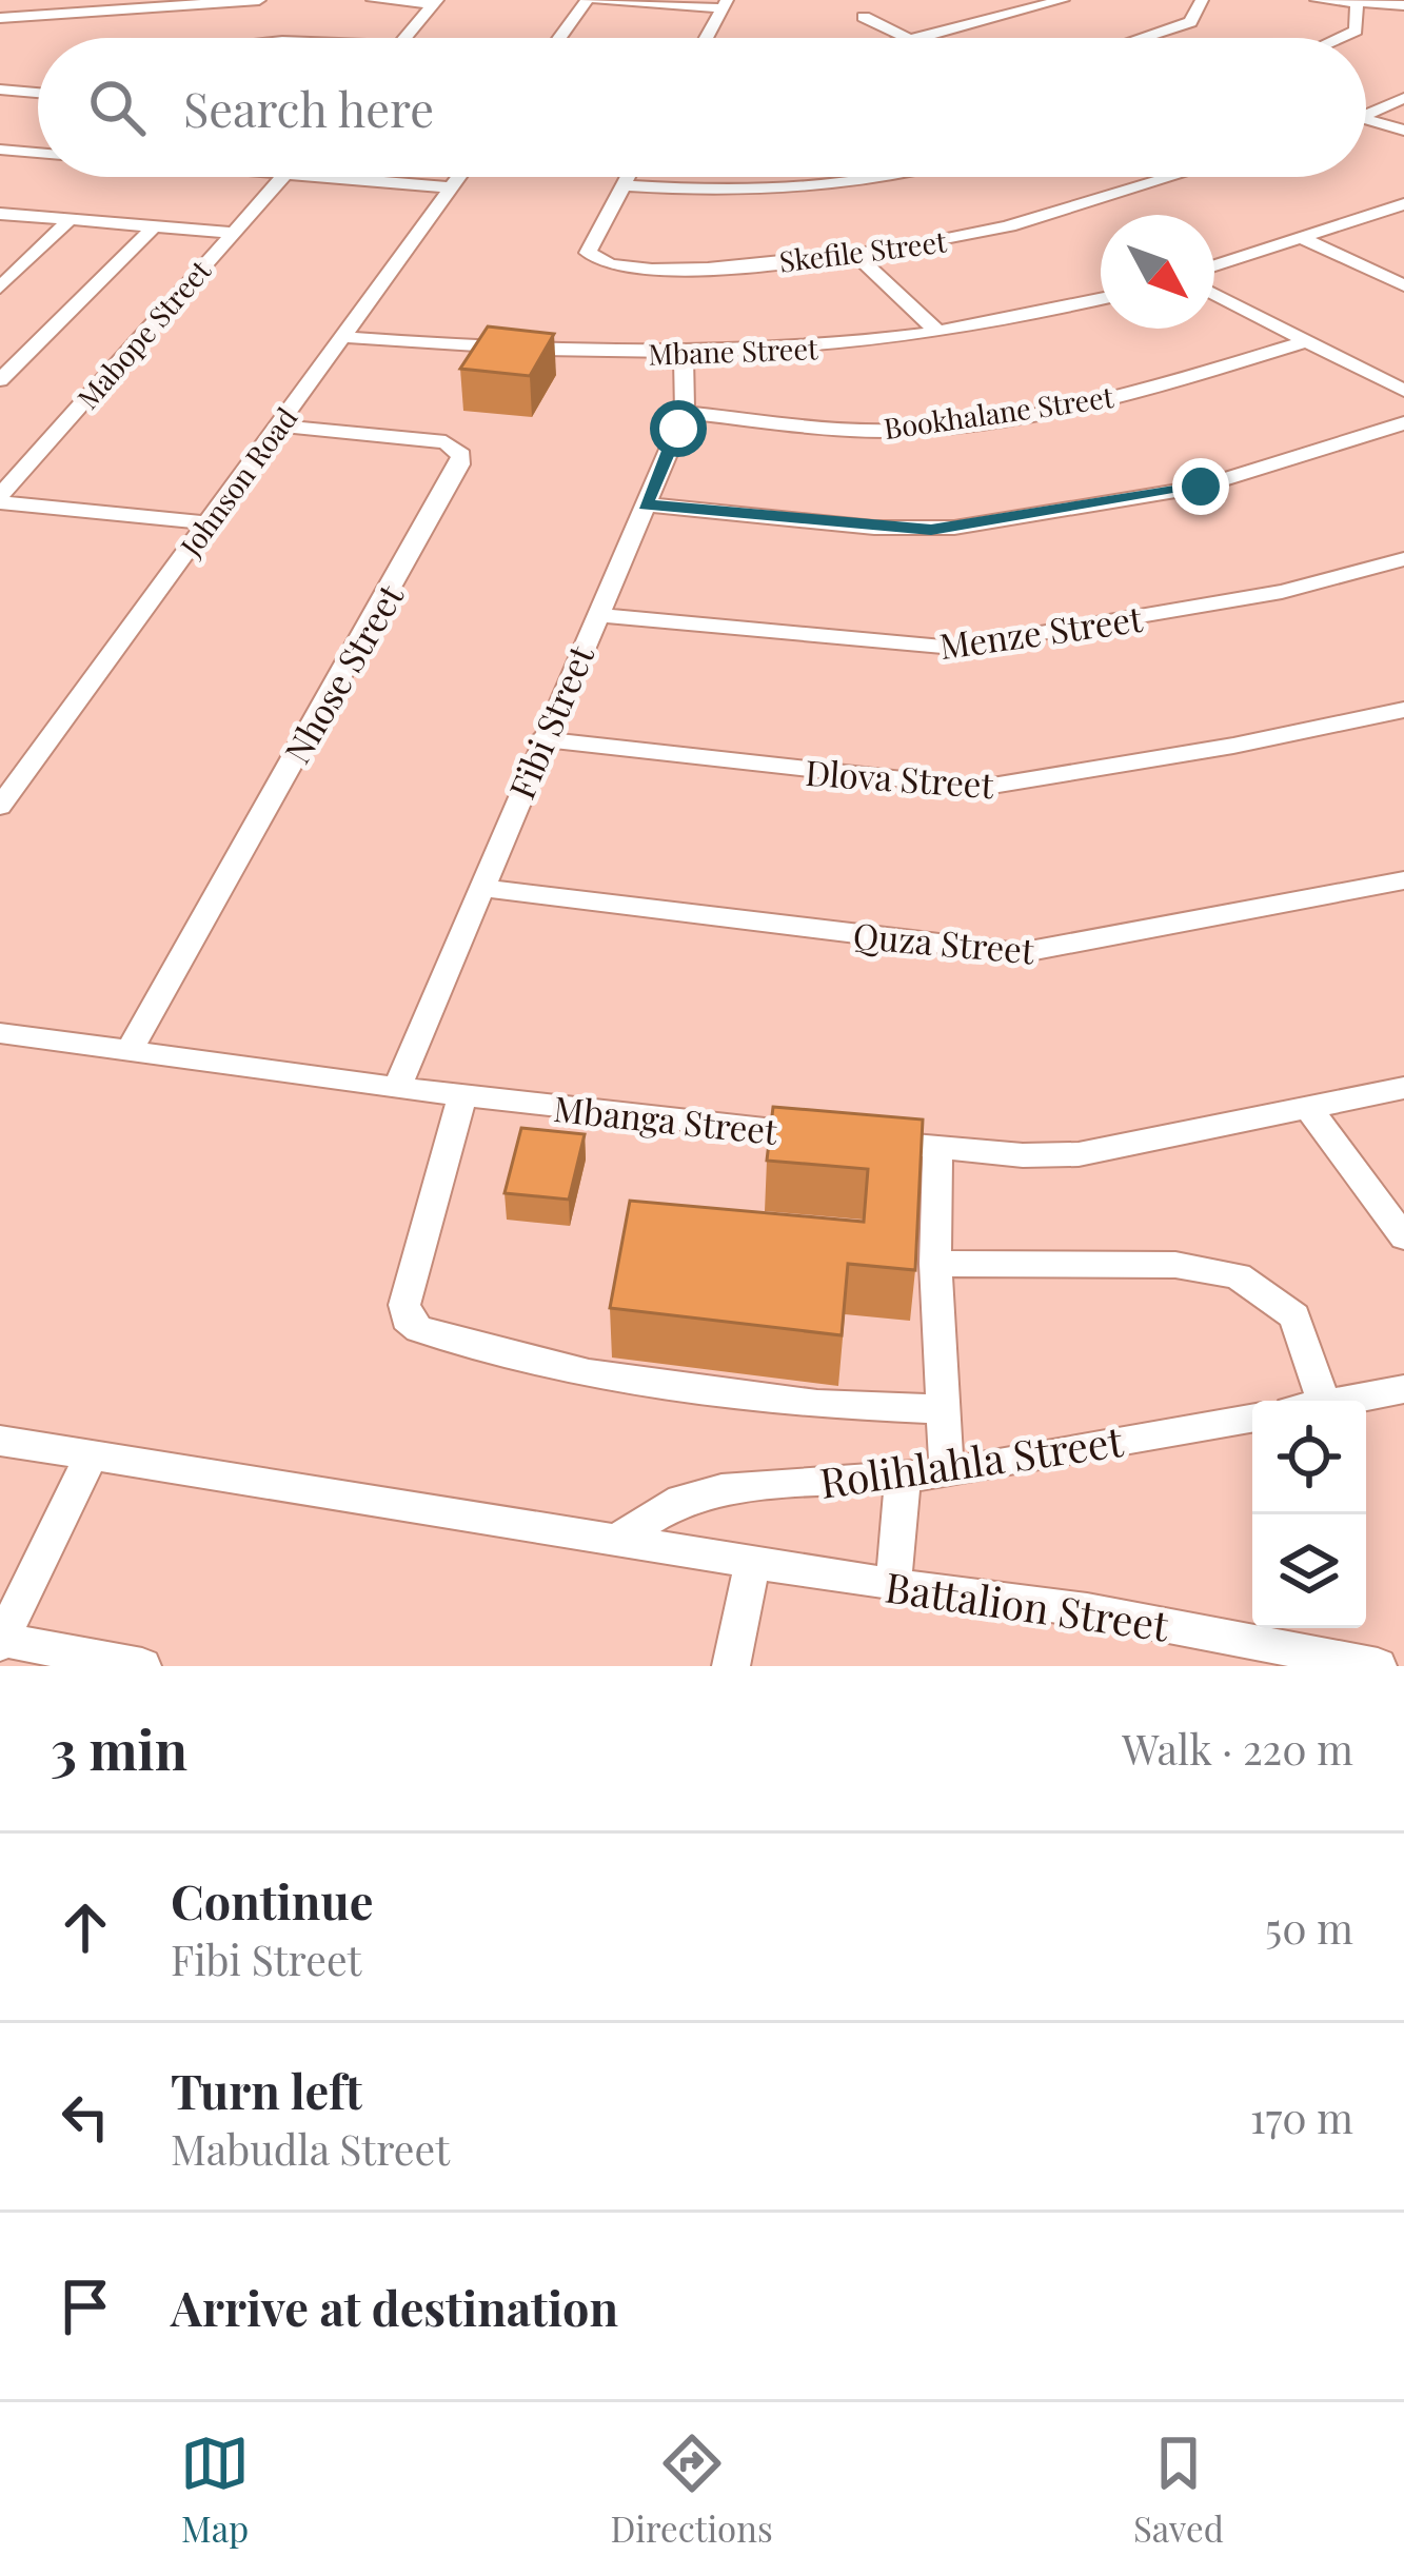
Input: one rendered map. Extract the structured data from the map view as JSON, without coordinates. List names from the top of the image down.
{
  "streets": {
    "street": [
      "Skefile Street",
      "Mabope Street",
      "Mbane Street",
      "Bookhalane Street",
      "Johnson Road",
      "Menze Street",
      "Nhose Street",
      "Fibi Street",
      "Dlova Street",
      "Quza Street",
      "Mbanga Street",
      "Rolihlahla Street",
      "Battalion Street"
    ]
  },
  "crossings": [
    ["Mbane Street", "Johnson Road"],
    ["Mbane Street", "Fibi Street"],
    ["Bookhalane Street", "Fibi Street"],
    ["Johnson Road", "Nhose Street"],
    ["Menze Street", "Fibi Street"],
    ["Nhose Street", "Mbanga Street"],
    ["Fibi Street", "Dlova Street"],
    ["Fibi Street", "Quza Street"],
    ["Fibi Street", "Mbanga Street"]
  ],
  "north": "bottom right",
  "page": {
    "search": "Search here",
    "heading": ["3 min", "Walk · 220 m"],
    "list": [
      ["Continue", "Fibi Street", "50 m"],
      ["Turn left", "Mabudla Street", "170 m"],
      "Arrive at destination"
    ],
    "nav": ["Map", "Directions", "Saved"]
  }
}
